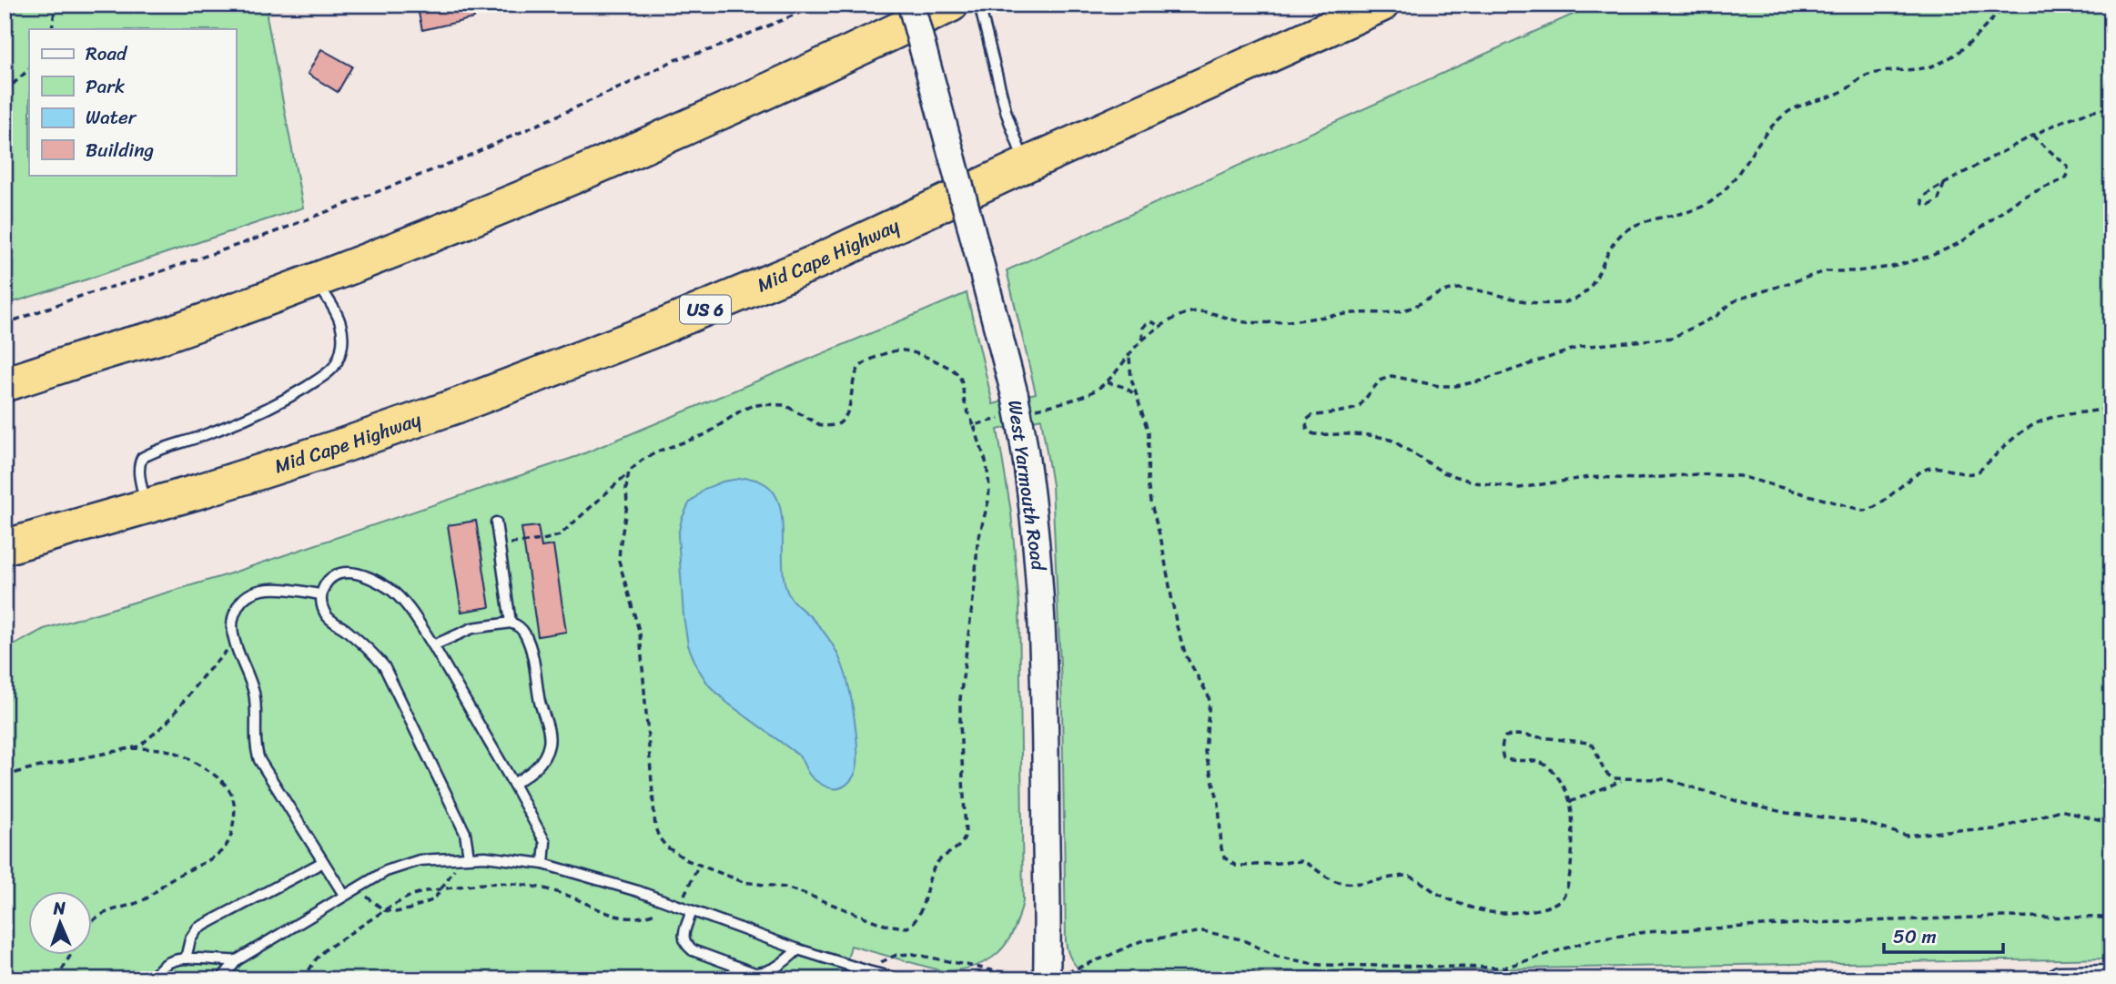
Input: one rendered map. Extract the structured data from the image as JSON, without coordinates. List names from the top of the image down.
{
  "streets": {
    "highway": ["Mid Cape Highway", "US 6"],
    "main road": ["West Yarmouth Road"]
  },
  "legend": [
    "Road",
    "Park",
    "Water",
    "Building"
  ],
  "scale_bar": "50 m",
  "north": "top"
}
